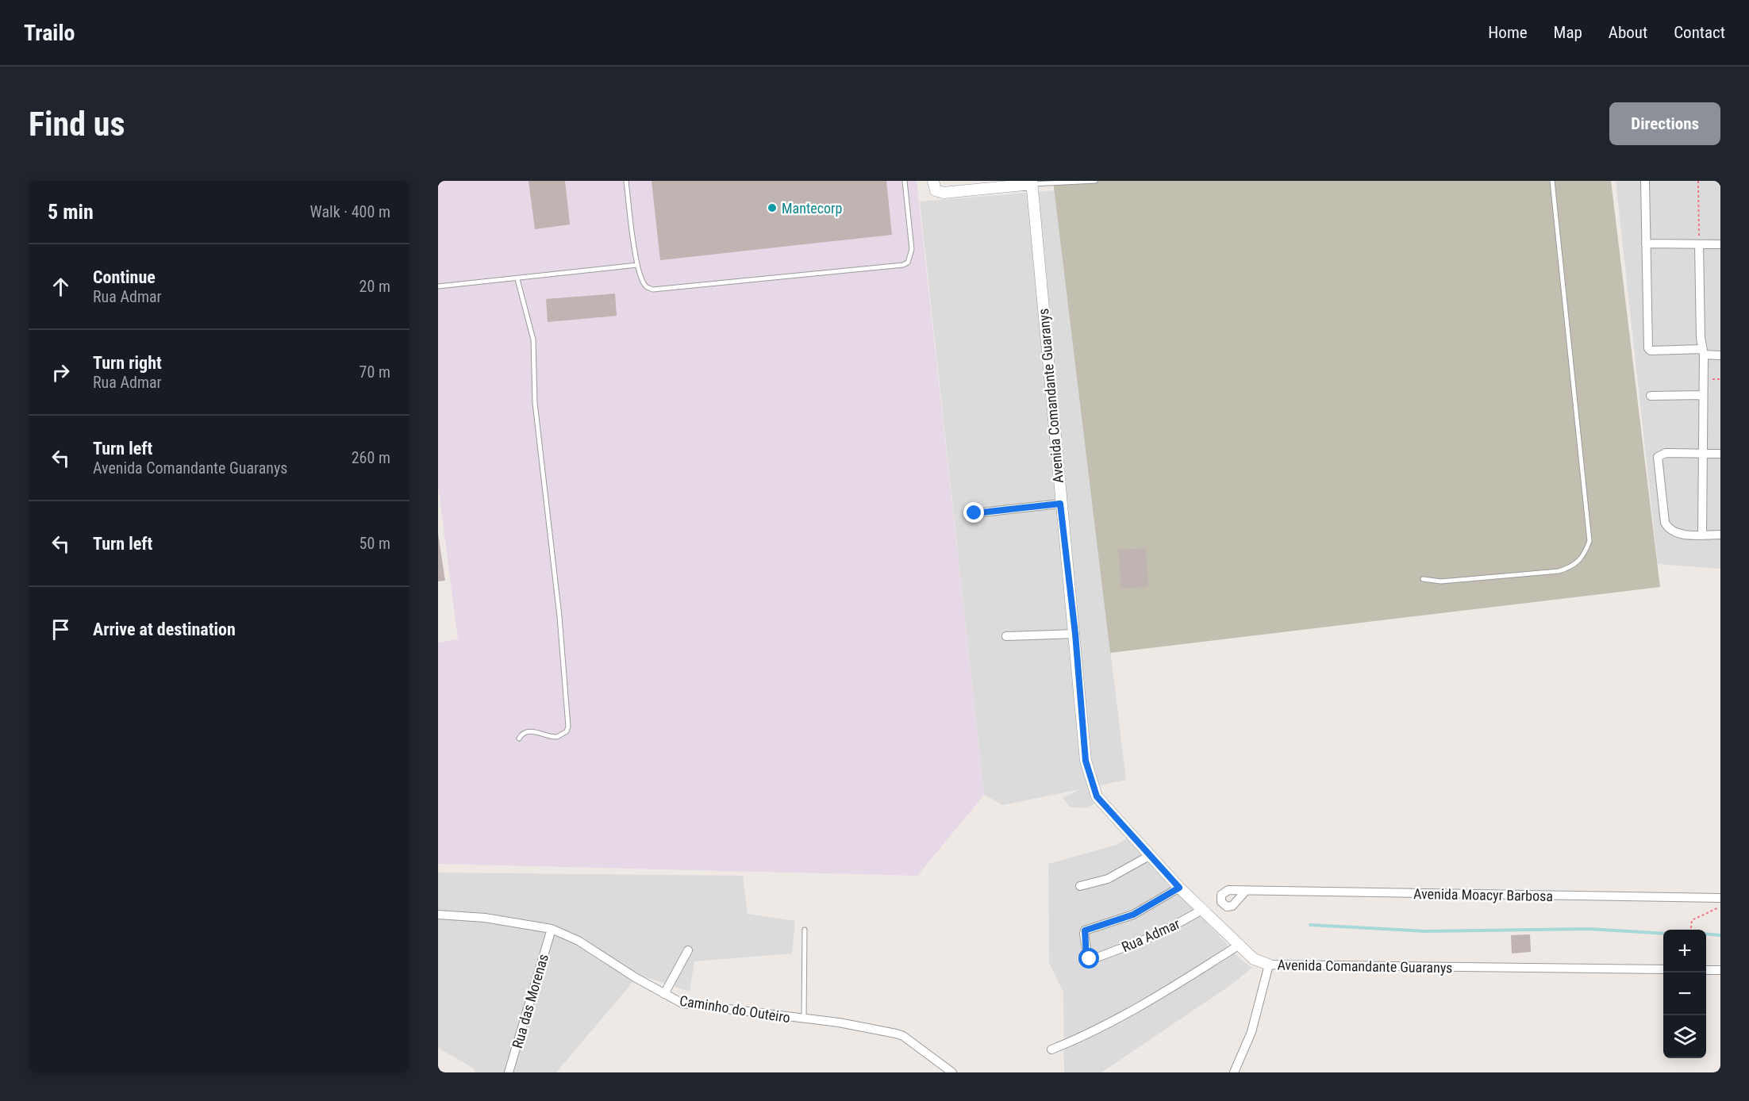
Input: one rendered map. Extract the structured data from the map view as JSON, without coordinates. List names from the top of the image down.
{
  "streets": {
    "street": [
      "Avenida Comandante Guaranys",
      "Avenida Moacyr Barbosa",
      "Rua Admar",
      "Rua das Morenas",
      "Caminho do Outeiro"
    ]
  },
  "crossings": [
    ["Avenida Comandante Guaranys", "Rua Admar"],
    ["Rua das Morenas", "Caminho do Outeiro"]
  ],
  "places": ["Mantecorp"],
  "page": {
    "header": "Trailo",
    "nav": [
      "Home",
      "Map",
      "About",
      "Contact"
    ],
    "buttons": "Directions",
    "title": "Find us",
    "heading": ["5 min", "Walk · 400 m"],
    "list": [
      ["Continue", "Rua Admar", "20 m"],
      ["Turn right", "Rua Admar", "70 m"],
      ["Turn left", "Avenida Comandante Guaranys", "260 m"],
      ["Turn left", "50 m"],
      "Arrive at destination"
    ],
    "map_buttons": ["+", "−"]
  }
}
